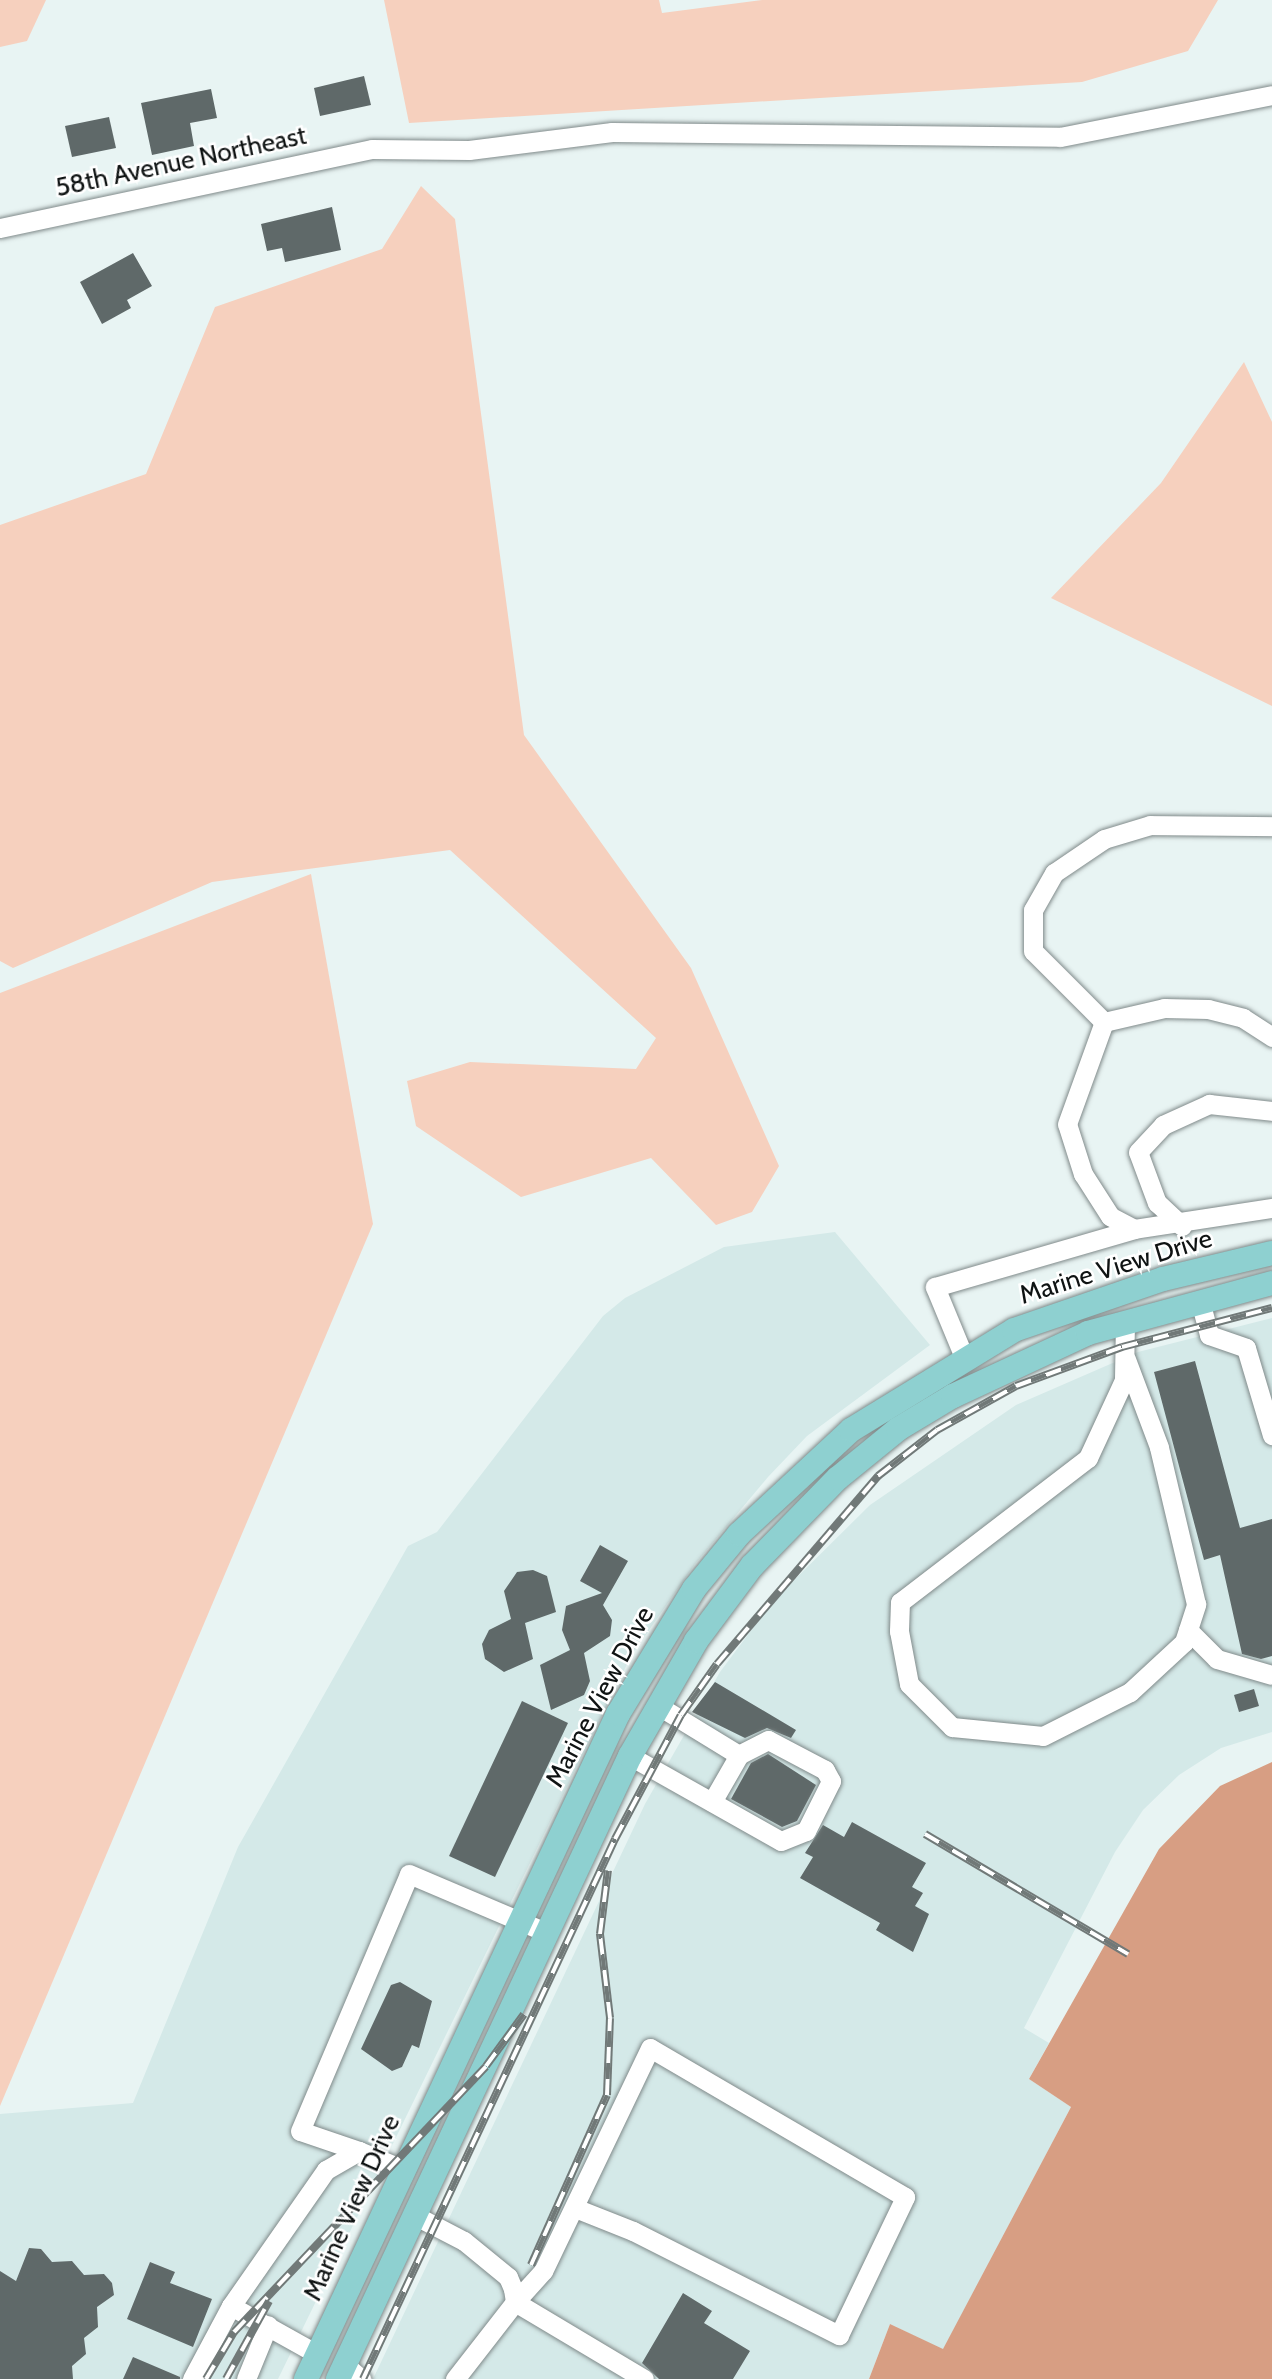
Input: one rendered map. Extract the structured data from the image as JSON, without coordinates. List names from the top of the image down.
{
  "streets": {
    "main road": ["Marine View Drive"],
    "street": ["58th Avenue Northeast"]
  }
}
